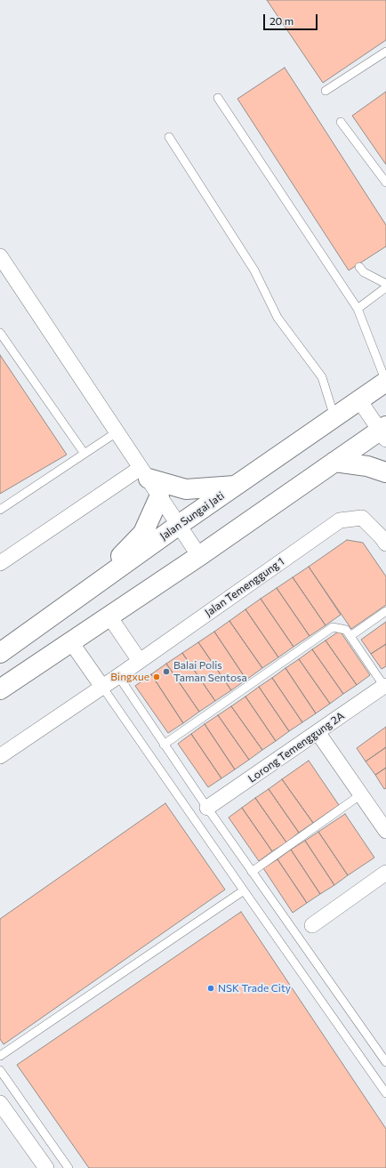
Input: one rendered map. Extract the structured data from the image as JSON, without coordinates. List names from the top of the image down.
{
  "streets": {
    "main road": ["Jalan Sungai Jati"],
    "street": ["Jalan Temenggung 1", "Lorong Temenggung 2A"]
  },
  "places": ["Balai Polis Taman Sentosa", "Bingxue", "NSK Trade City"],
  "scale_bar": "20 m"
}
